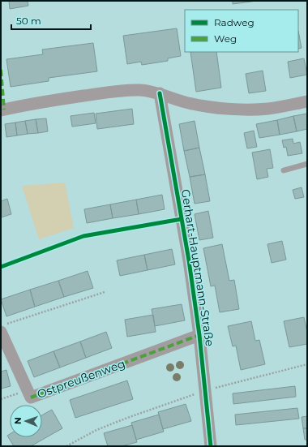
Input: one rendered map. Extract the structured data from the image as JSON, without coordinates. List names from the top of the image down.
{
  "streets": {
    "street": ["Gerhart-Hauptmann-Straße", "Ostpreußenweg"]
  },
  "crossings": [
    ["Gerhart-Hauptmann-Straße", "Ostpreußenweg"]
  ],
  "legend": ["Radweg", "Weg"],
  "scale_bar": "50 m",
  "north": "left"
}
